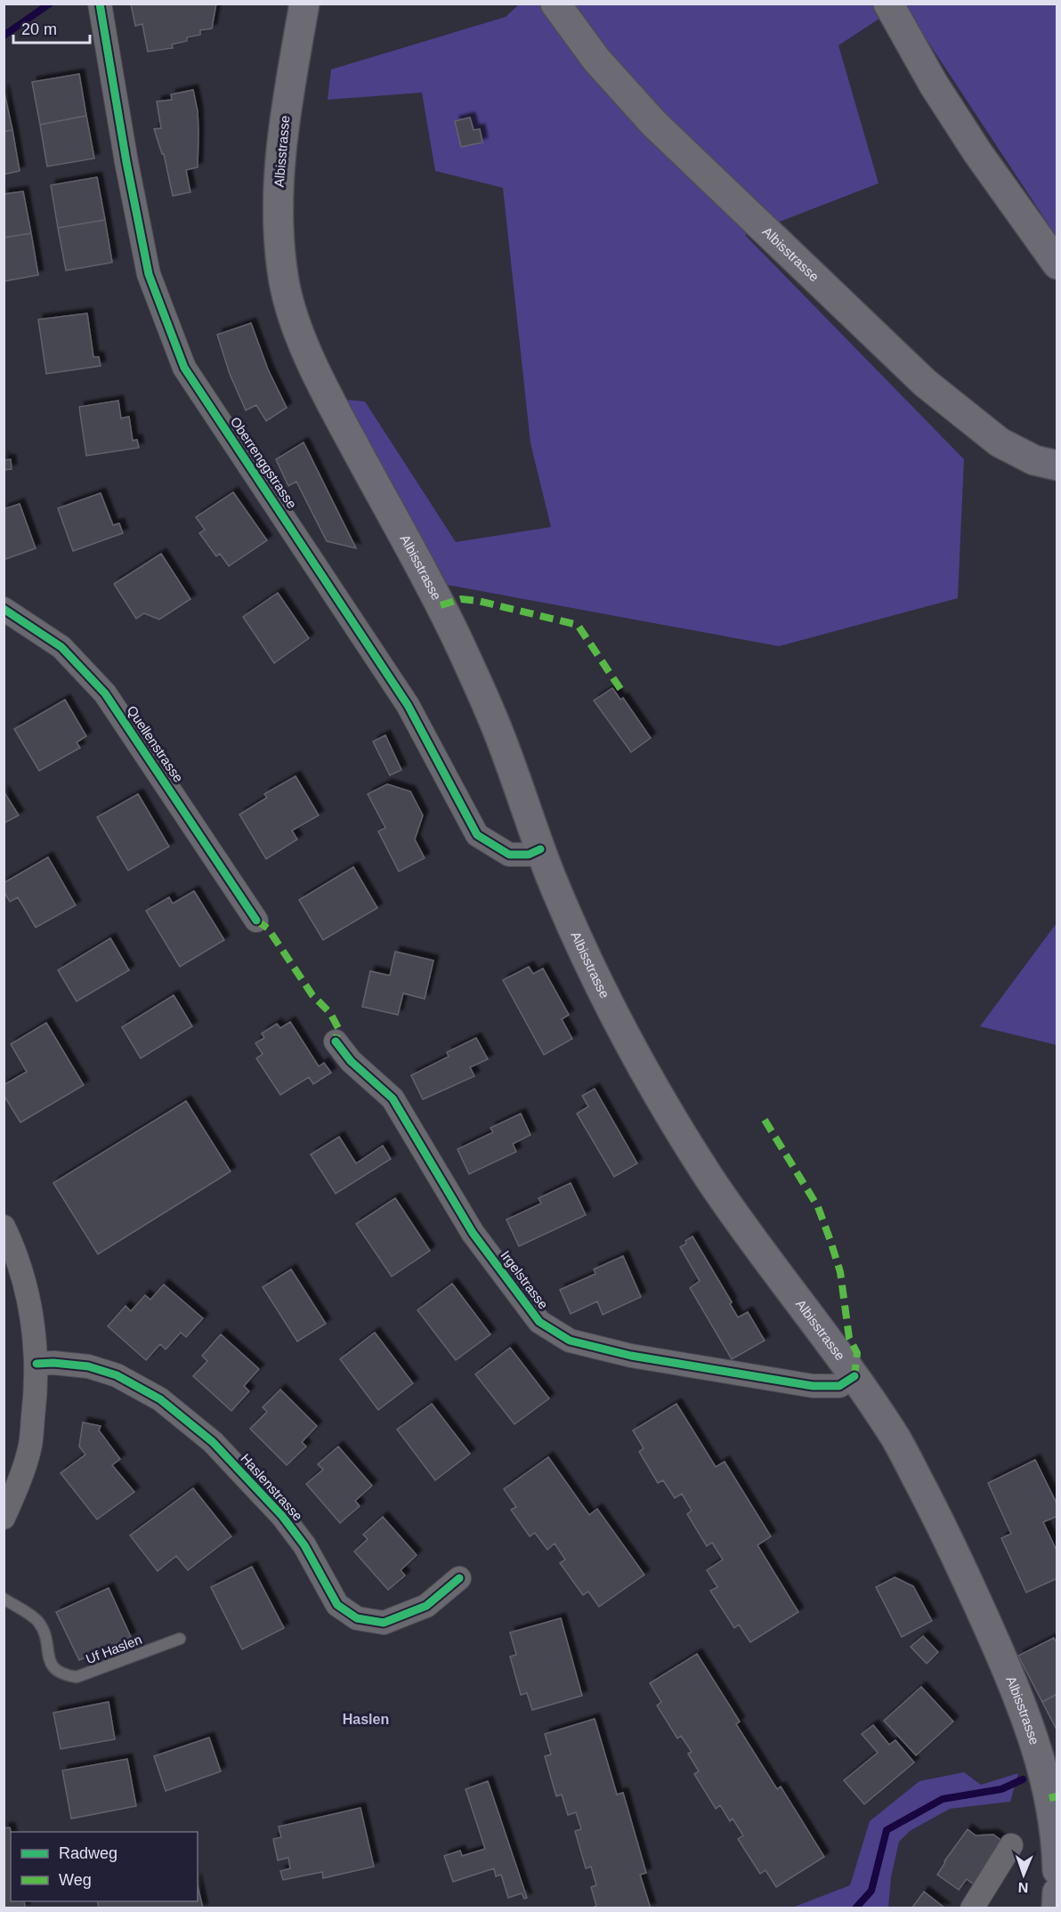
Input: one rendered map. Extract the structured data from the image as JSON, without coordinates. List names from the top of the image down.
{
  "streets": {
    "main road": ["Albisstrasse"],
    "street": [
      "Oberrenggstrasse",
      "Quellenstrasse",
      "Irgelstrasse",
      "Haslenstrasse"
    ],
    "lane": ["Uf Haslen"]
  },
  "crossings": [
    ["Albisstrasse", "Oberrenggstrasse"],
    ["Albisstrasse", "Irgelstrasse"]
  ],
  "districts": ["Haslen"],
  "legend": ["Radweg", "Weg"],
  "scale_bar": "20 m",
  "north": "bottom"
}
